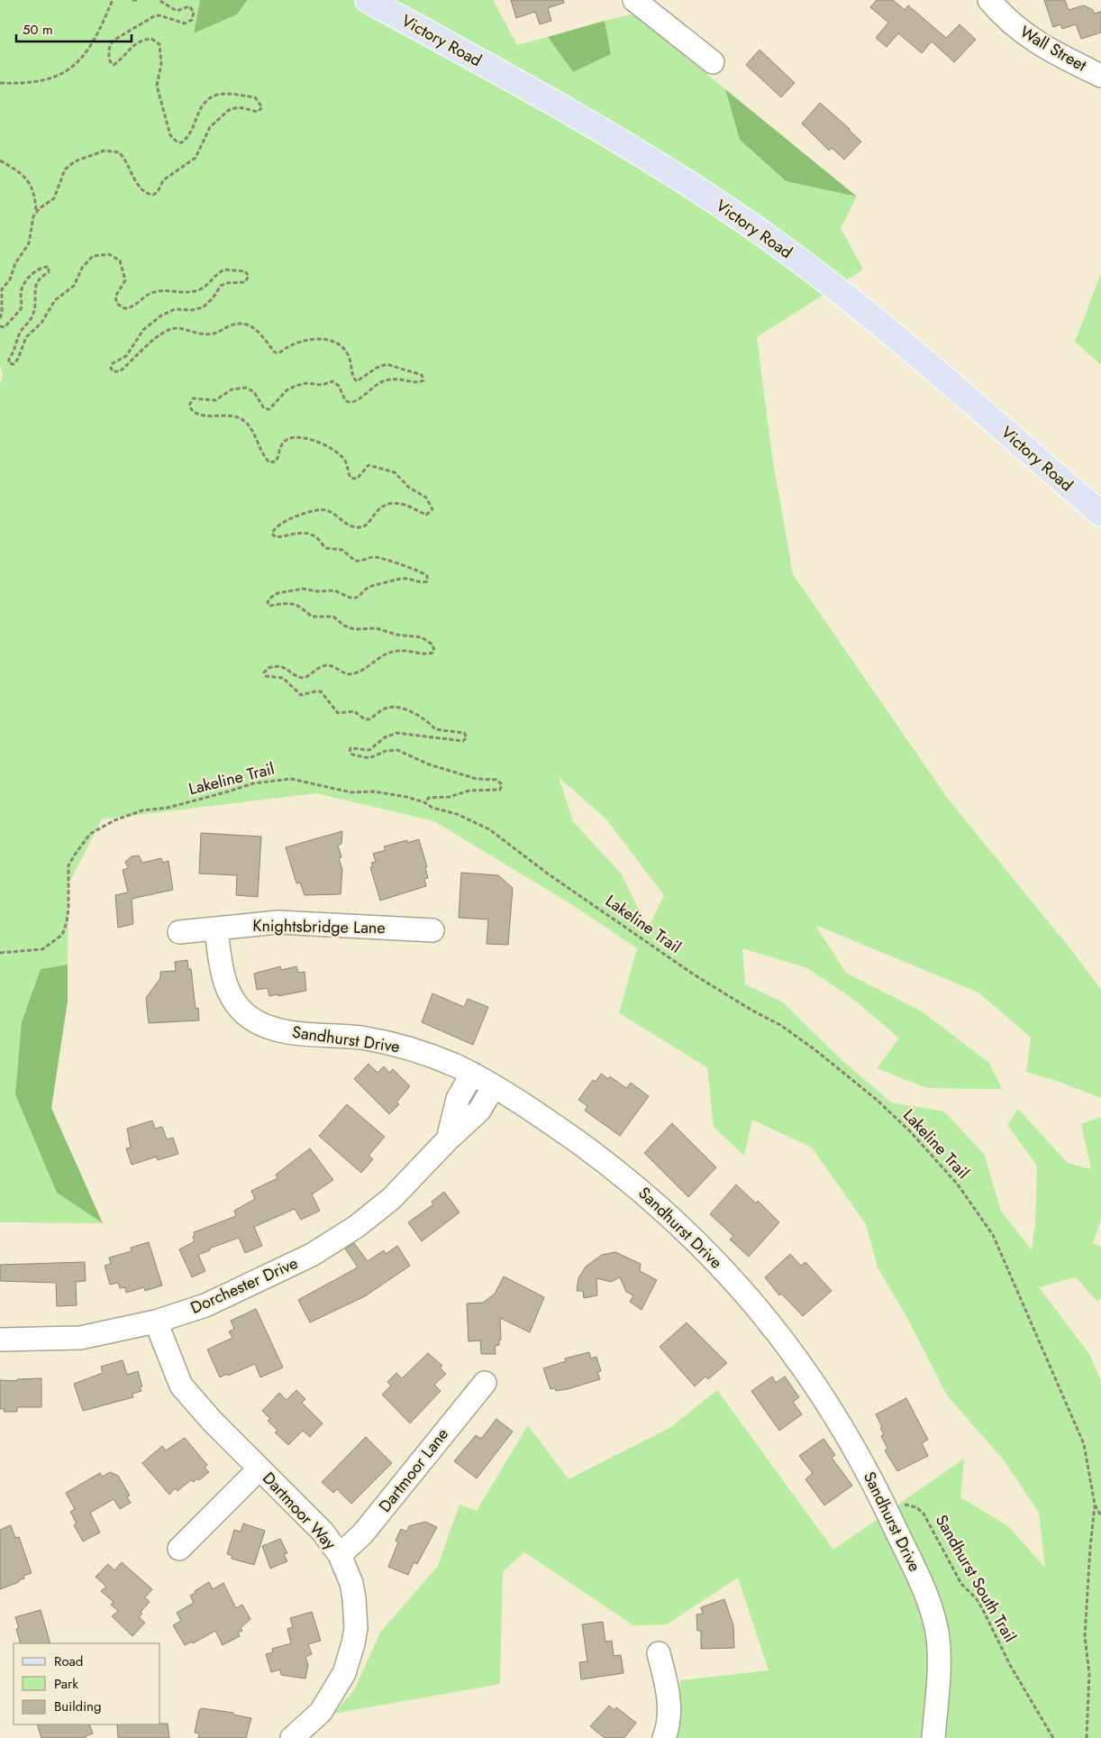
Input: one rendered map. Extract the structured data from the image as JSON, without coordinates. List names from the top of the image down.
{
  "streets": {
    "main road": ["Victory Road"],
    "street": [
      "Wall Street",
      "Knightsbridge Lane",
      "Sandhurst Drive",
      "Dorchester Drive",
      "Dartmoor Lane",
      "Dartmoor Way"
    ],
    "path": ["Lakeline Trail", "Sandhurst South Trail"]
  },
  "crossings": [
    ["Knightsbridge Lane", "Sandhurst Drive"],
    ["Sandhurst Drive", "Dorchester Drive"],
    ["Sandhurst Drive", "Sandhurst South Trail"],
    ["Dorchester Drive", "Dartmoor Way"],
    ["Dartmoor Lane", "Dartmoor Way"]
  ],
  "legend": ["Road", "Park", "Building"],
  "scale_bar": "50 m"
}
